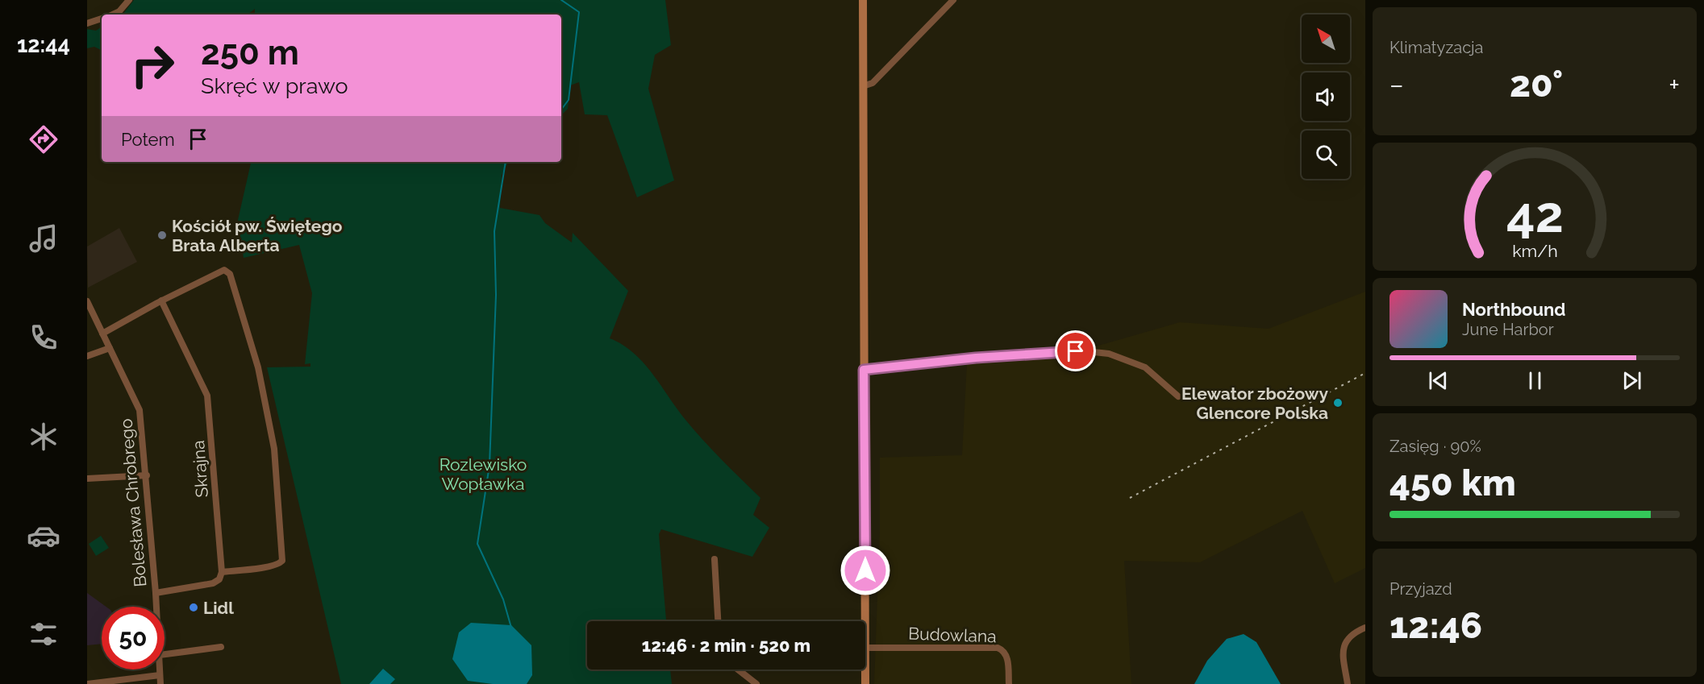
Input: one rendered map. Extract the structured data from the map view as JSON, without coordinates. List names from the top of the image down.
{
  "streets": {
    "street": ["Skrajna", "Bolesława Chrobrego", "Budowlana"]
  },
  "parks": ["Rozlewisko Wopławka"],
  "places": ["Kościół pw. Świętego Brata Alberta", "Elewator zbożowy Glencore Polska", "Lidl"],
  "north": "top left",
  "page": {
    "tabs": "12:44",
    "tile": [
      "Klimatyzacja",
      ["Zasięg · 90%", "450 km"],
      ["Przyjazd", "12:46"]
    ],
    "turn": ["250 m", "Skręć w prawo"],
    "heat": ["−", "20°", "+"],
    "then": "Potem",
    "song": ["Northbound", "June Harbor"],
    "limit": "50",
    "trip": "12:46 · 2 min · 520 m",
    "gauge": ["42", "km/h"]
  }
}
